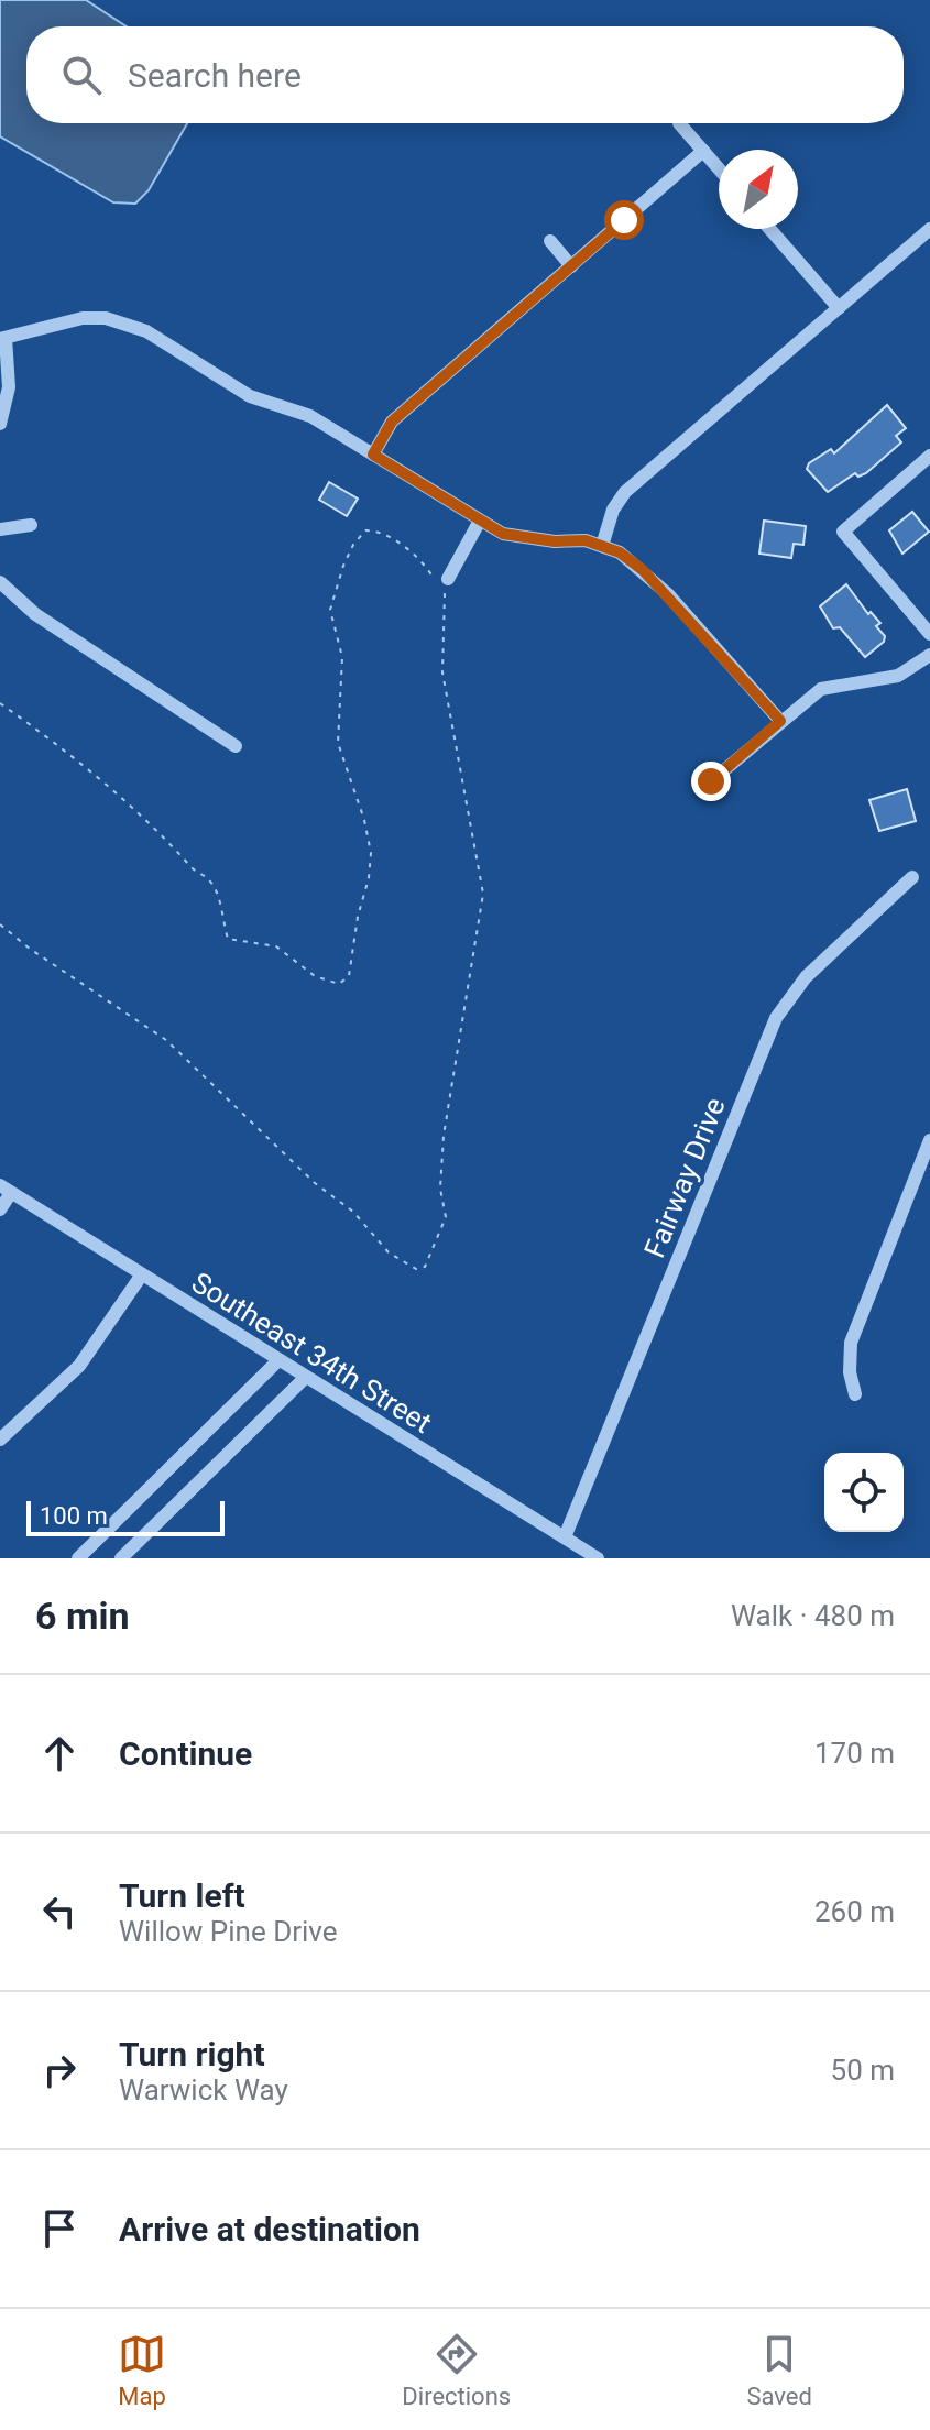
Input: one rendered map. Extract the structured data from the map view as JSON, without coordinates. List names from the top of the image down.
{
  "streets": {
    "street": ["Fairway Drive", "Southeast 34th Street"]
  },
  "crossings": [
    ["Fairway Drive", "Southeast 34th Street"]
  ],
  "scale_bar": "100 m",
  "north": "top right",
  "page": {
    "search": "Search here",
    "scale": "100 m",
    "heading": ["6 min", "Walk · 480 m"],
    "list": [
      ["Continue", "170 m"],
      ["Turn left", "Willow Pine Drive", "260 m"],
      ["Turn right", "Warwick Way", "50 m"],
      "Arrive at destination"
    ],
    "nav": ["Map", "Directions", "Saved"]
  }
}
